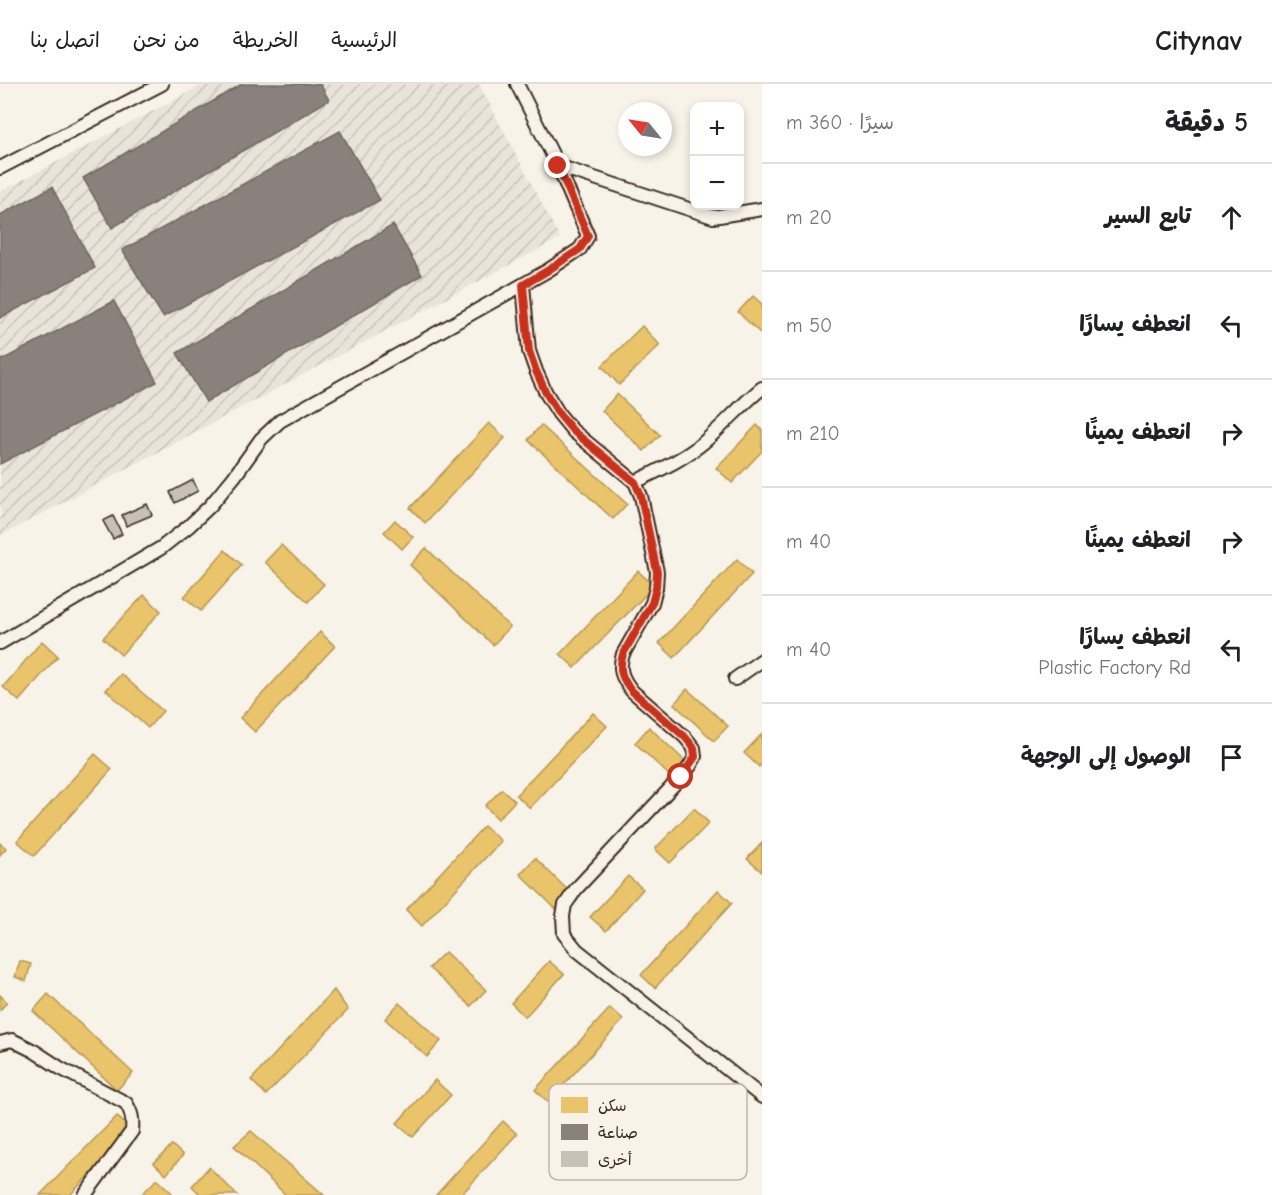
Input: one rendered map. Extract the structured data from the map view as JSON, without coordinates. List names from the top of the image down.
{
  "legend": ["سكن", "صناعة", "أخرى"],
  "north": "top left",
  "page": {
    "header": "Citynav",
    "nav": [
      "الرئيسية",
      "الخريطة",
      "من نحن",
      "اتصل بنا"
    ],
    "heading": ["5 دقيقة", "سيرًا · 360 m"],
    "map_buttons": ["+", "−"],
    "list": [
      ["تابع السير", "20 m"],
      ["انعطف يسارًا", "50 m"],
      ["انعطف يمينًا", "210 m"],
      ["انعطف يمينًا", "40 m"],
      ["انعطف يسارًا", "Plastic Factory Rd", "40 m"],
      "الوصول إلى الوجهة"
    ]
  }
}
